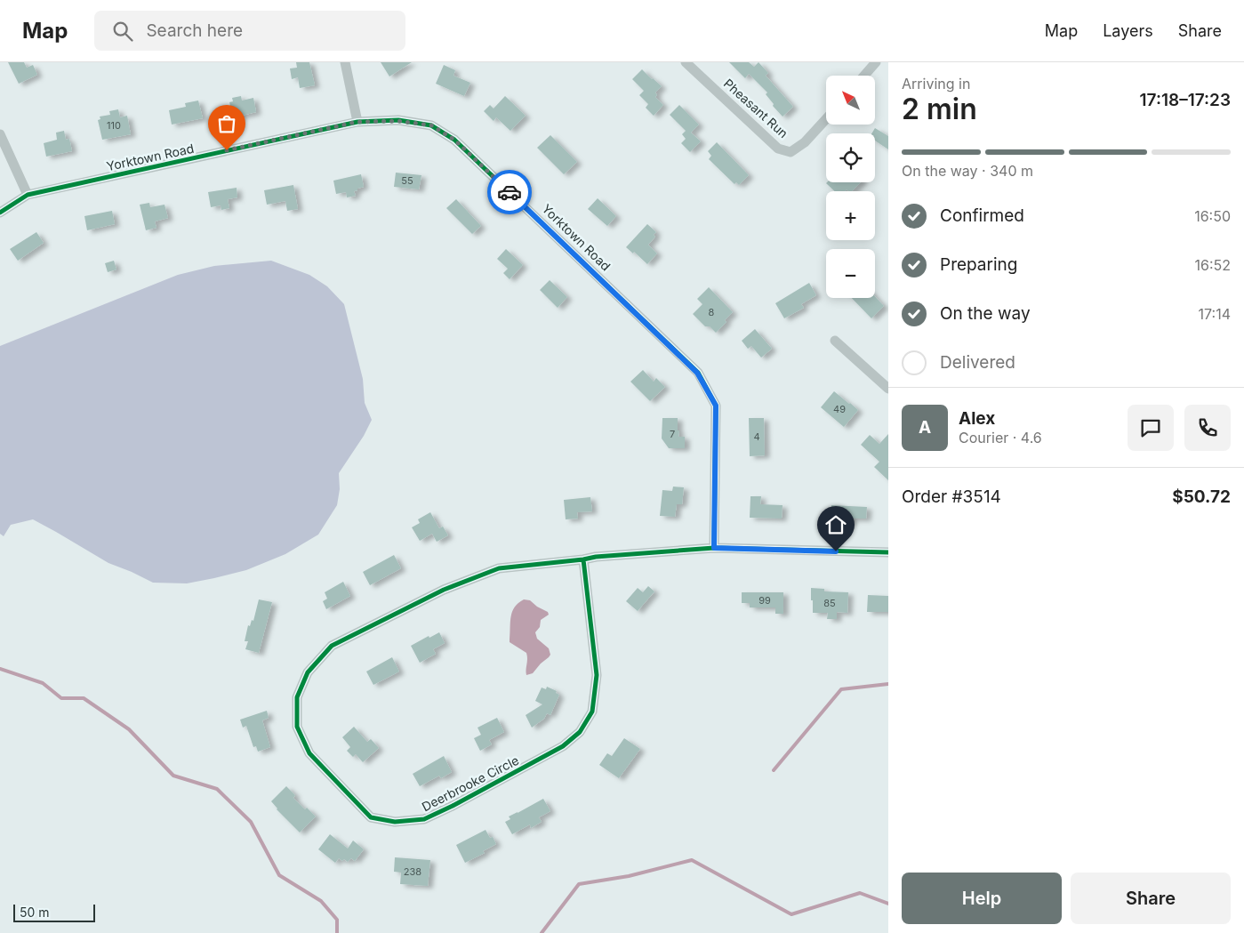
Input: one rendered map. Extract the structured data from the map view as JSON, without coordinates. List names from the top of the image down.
{
  "streets": {
    "street": ["Pheasant Run", "Yorktown Road", "Deerbrooke Circle"]
  },
  "crossings": [
    ["Yorktown Road", "Deerbrooke Circle"]
  ],
  "house_numbers": [
    "110",
    "55",
    "8",
    "49",
    "7",
    "4",
    "99",
    "85",
    "238"
  ],
  "scale_bar": "50 m",
  "north": "top left",
  "page": {
    "header": "Map",
    "search": "Search here",
    "nav": ["Map", "Layers", "Share"],
    "heading": ["2 min", "Arriving in", "17:18–17:23"],
    "panel": [
      "Alex",
      "Courier · 4.6",
      "Order #3514",
      "$50.72"
    ],
    "map_buttons": ["+", "−"],
    "bar": "On the way · 340 m",
    "list": [
      ["Confirmed", "16:50"],
      ["Preparing", "16:52"],
      ["On the way", "17:14"],
      "Delivered"
    ],
    "round": "A",
    "buttons": ["Help", "Share"],
    "scale": "50 m"
  }
}
